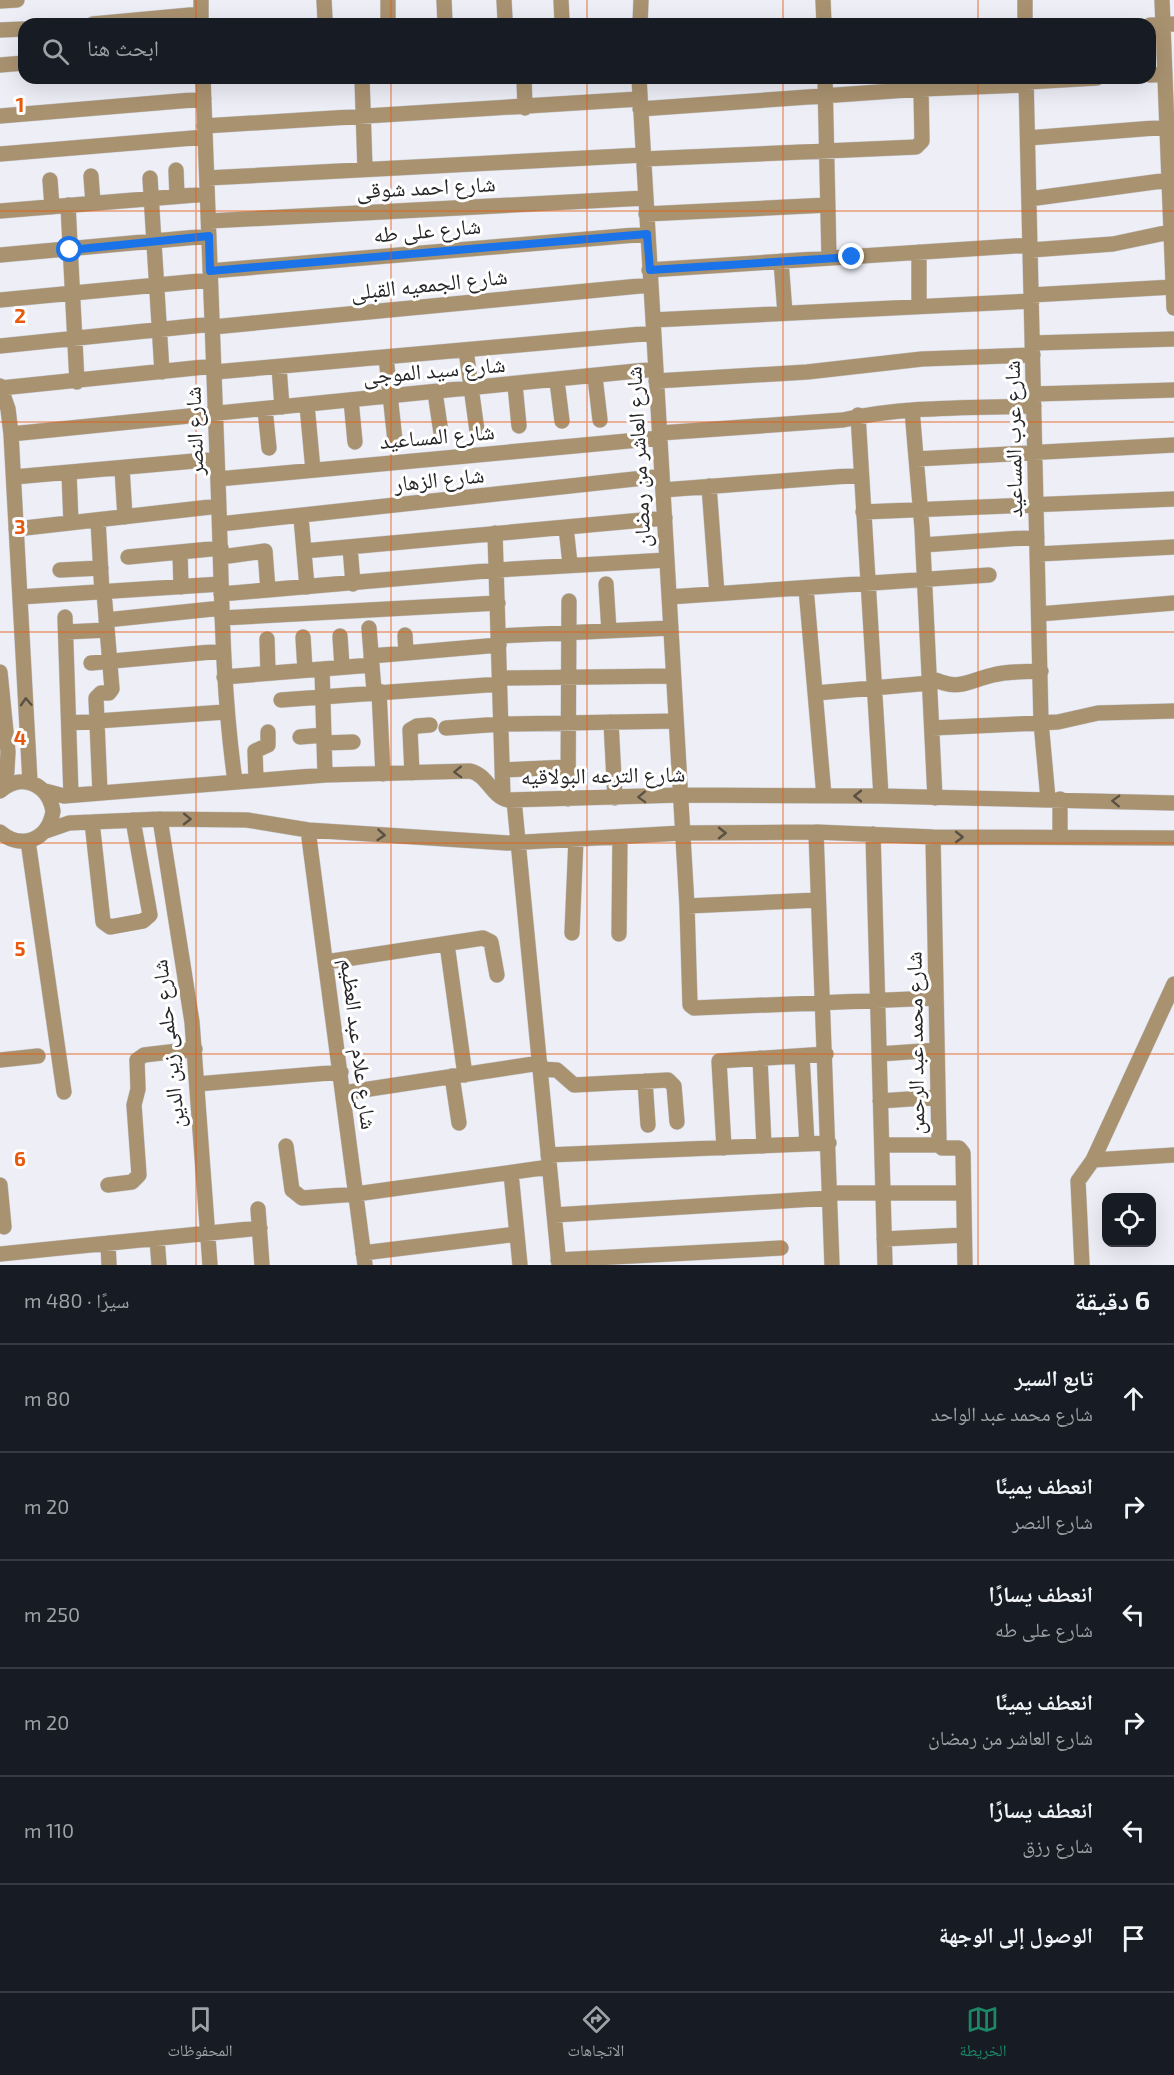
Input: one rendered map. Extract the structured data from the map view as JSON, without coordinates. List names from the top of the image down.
{
  "streets": {
    "street": [
      "شارع احمد شوقى",
      "شارع على طه",
      "شارع الجمعيه القبلى",
      "شارع سيد الموجى",
      "شارع النصر",
      "شارع المساعيد",
      "شارع عرب المساعيد",
      "شارع العاشر من رمضان",
      "شارع الزهار",
      "شارع الترعه البولاقيه",
      "شارع محمد عبد الرحمن",
      "شارع حلمى زين الدين",
      "شارع علام عبد العظيم"
    ]
  },
  "crossings": [
    ["شارع احمد شوقى", "شارع النصر"],
    ["شارع احمد شوقى", "شارع العاشر من رمضان"],
    ["شارع على طه", "شارع النصر"],
    ["شارع على طه", "شارع العاشر من رمضان"],
    ["شارع الجمعيه القبلى", "شارع النصر"],
    ["شارع الجمعيه القبلى", "شارع عرب المساعيد"],
    ["شارع الجمعيه القبلى", "شارع العاشر من رمضان"],
    ["شارع سيد الموجى", "شارع النصر"],
    ["شارع سيد الموجى", "شارع عرب المساعيد"],
    ["شارع سيد الموجى", "شارع العاشر من رمضان"],
    ["شارع النصر", "شارع المساعيد"],
    ["شارع النصر", "شارع الزهار"],
    ["شارع النصر", "شارع الترعه البولاقيه"],
    ["شارع المساعيد", "شارع عرب المساعيد"],
    ["شارع المساعيد", "شارع العاشر من رمضان"],
    ["شارع عرب المساعيد", "شارع الترعه البولاقيه"],
    ["شارع العاشر من رمضان", "شارع الزهار"],
    ["شارع العاشر من رمضان", "شارع الترعه البولاقيه"]
  ],
  "page": {
    "search": "ابحث هنا",
    "heading": ["6 دقيقة", "سيرًا · 480 m"],
    "list": [
      ["تابع السير", "شارع محمد عبد الواحد", "80 m"],
      ["انعطف يمينًا", "شارع النصر", "20 m"],
      ["انعطف يسارًا", "شارع على طه", "250 m"],
      ["انعطف يمينًا", "شارع العاشر من رمضان", "20 m"],
      ["انعطف يسارًا", "شارع رزق", "110 m"],
      "الوصول إلى الوجهة"
    ],
    "nav": ["الخريطة", "الاتجاهات", "المحفوظات"]
  },
  "grid": {
    "rows": [
      "1",
      "2",
      "3",
      "4",
      "5",
      "6"
    ]
  }
}
